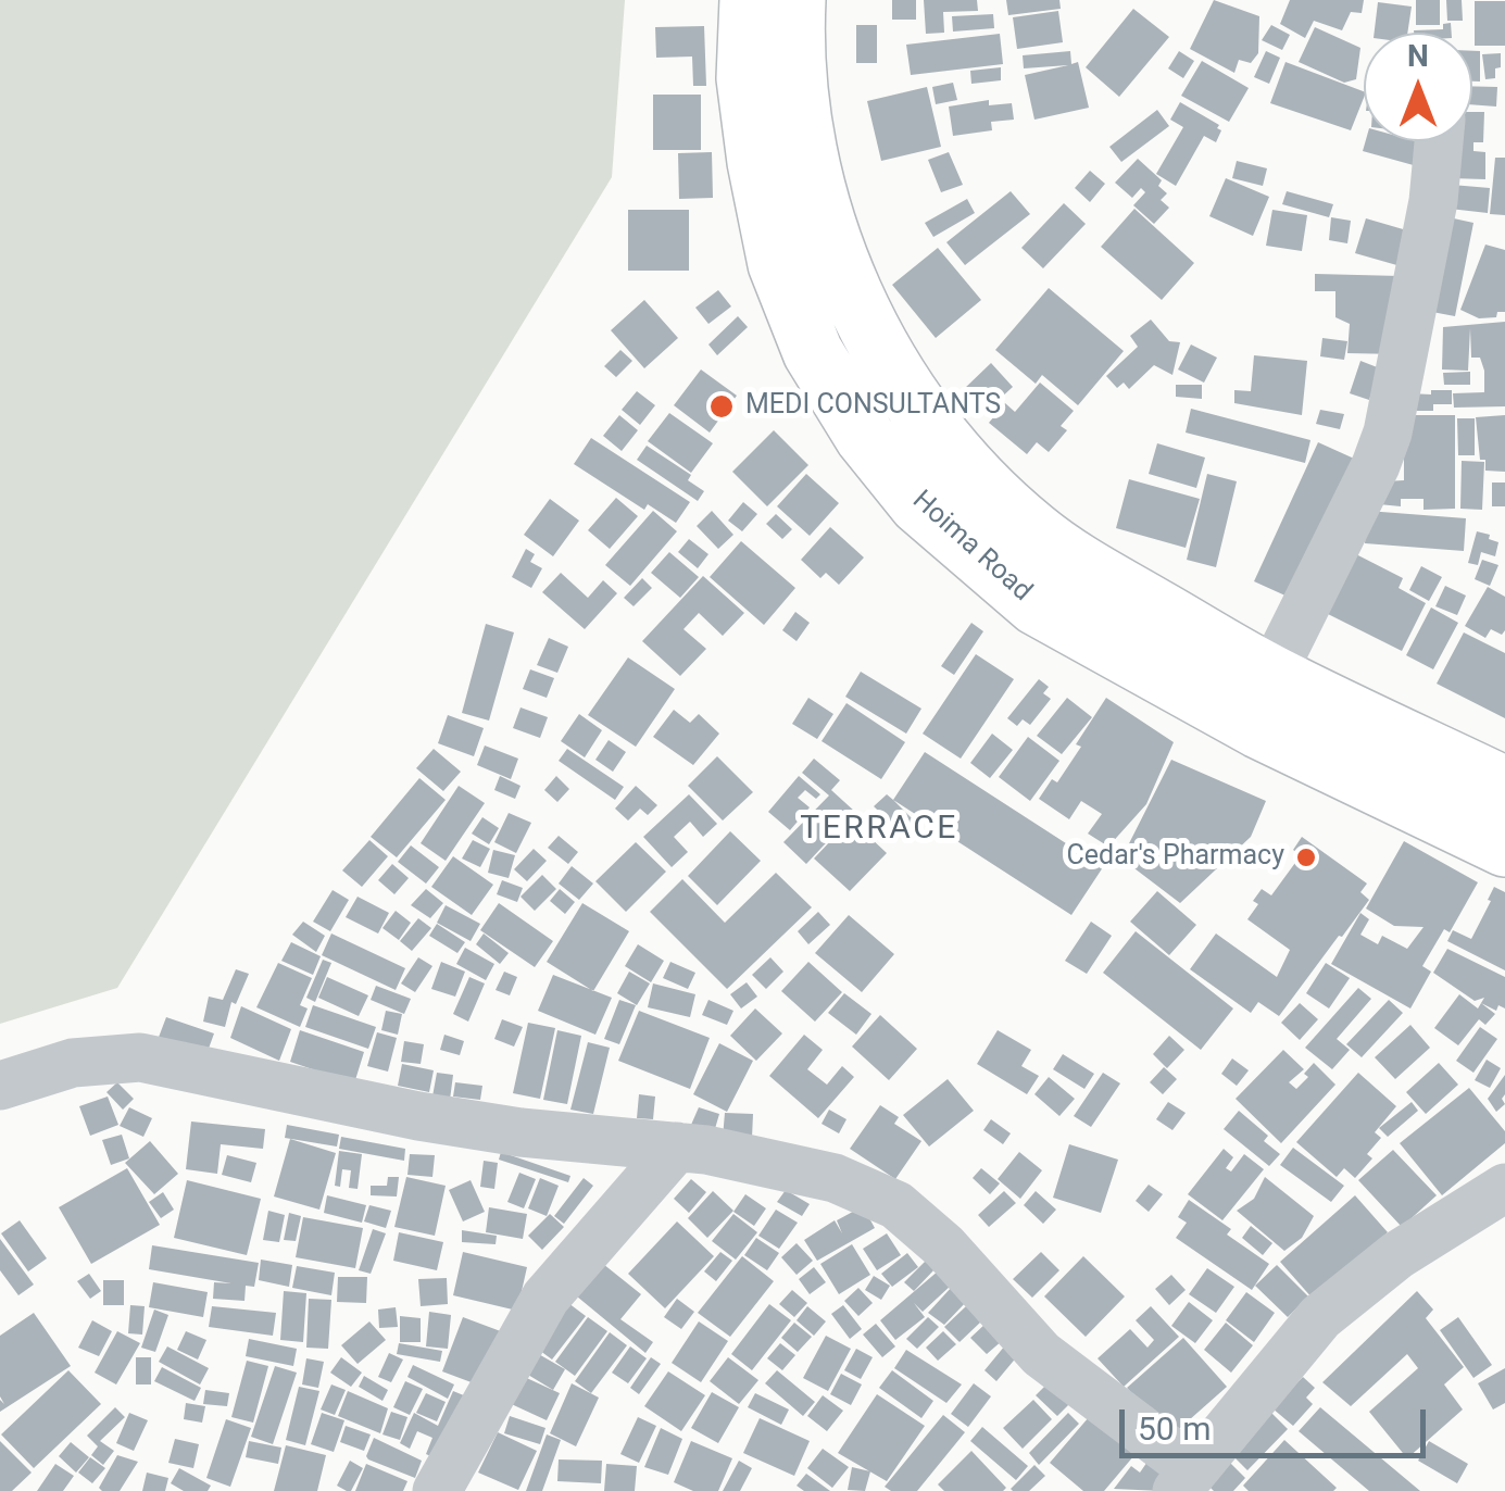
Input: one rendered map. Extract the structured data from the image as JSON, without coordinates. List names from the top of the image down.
{
  "streets": {
    "main road": ["Hoima Road"]
  },
  "districts": ["TERRACE"],
  "places": ["MEDI CONSULTANTS", "Cedar's Pharmacy"],
  "scale_bar": "50 m",
  "north": "top"
}
